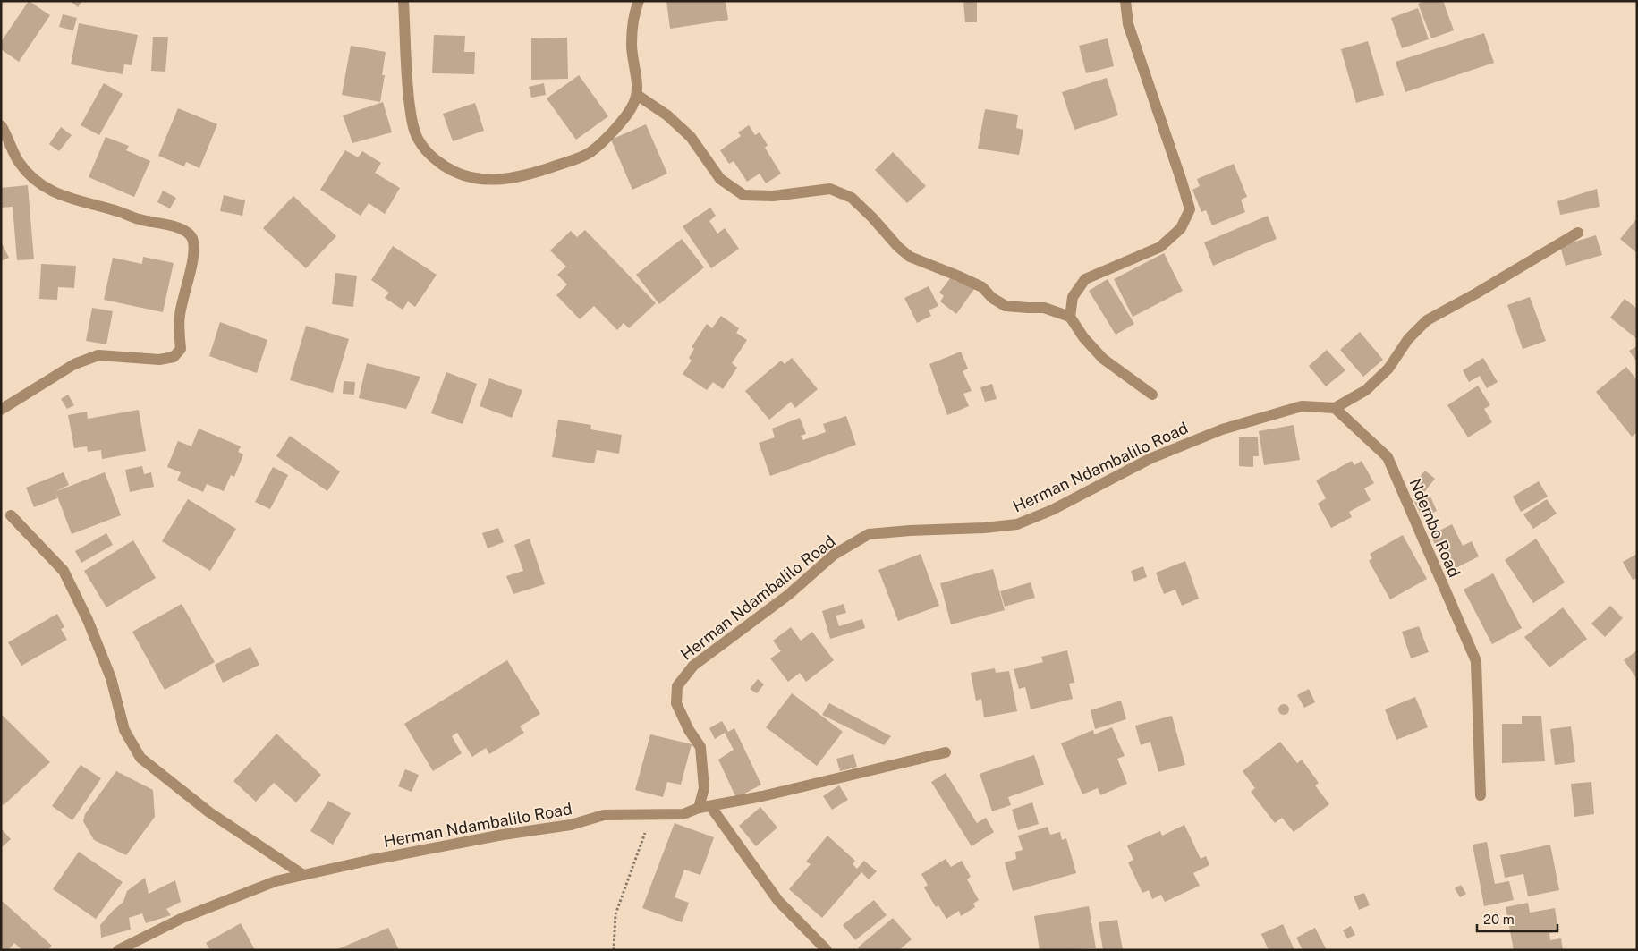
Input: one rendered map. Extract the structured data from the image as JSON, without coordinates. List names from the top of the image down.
{
  "streets": {
    "street": ["Herman Ndambalilo Road", "Ndembo Road"]
  },
  "crossings": [
    ["Herman Ndambalilo Road", "Ndembo Road"]
  ],
  "scale_bar": "20 m"
}
